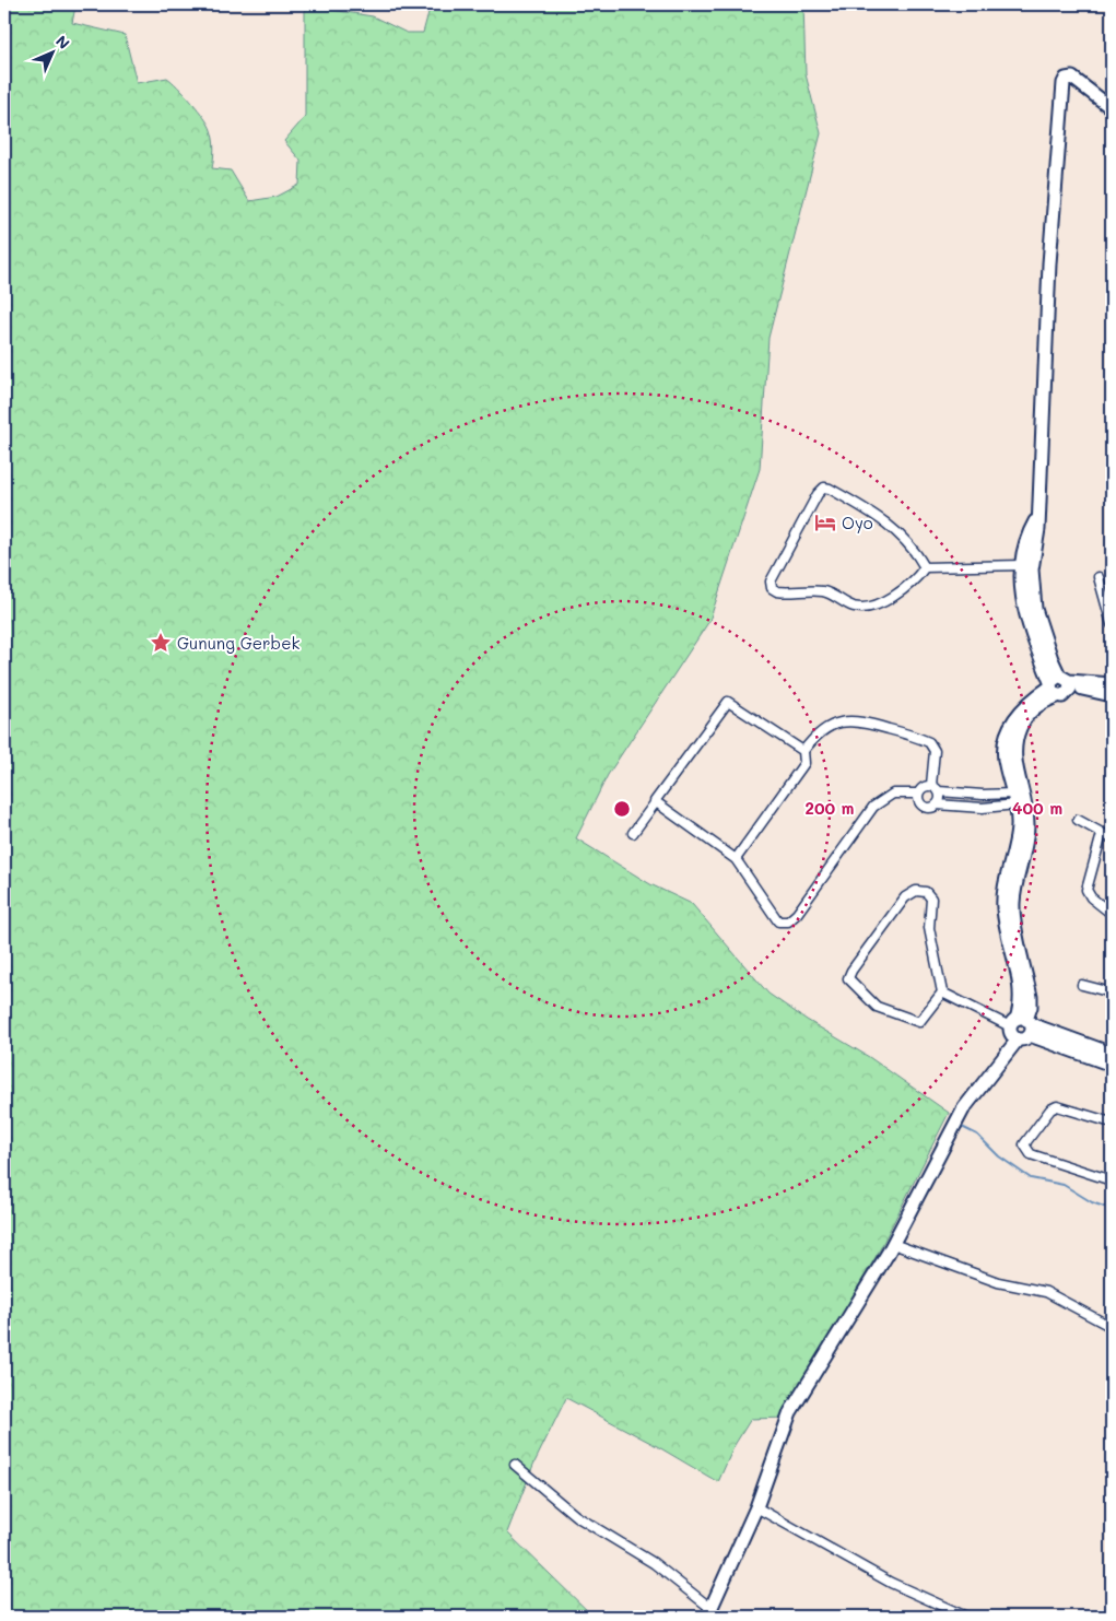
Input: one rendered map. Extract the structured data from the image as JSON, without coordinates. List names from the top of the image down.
{
  "places": {
    "hotel": ["Oyo"],
    "place": ["Gunung Gerbek"]
  },
  "north": "top right",
  "rings": ["200 m", "400 m"]
}
